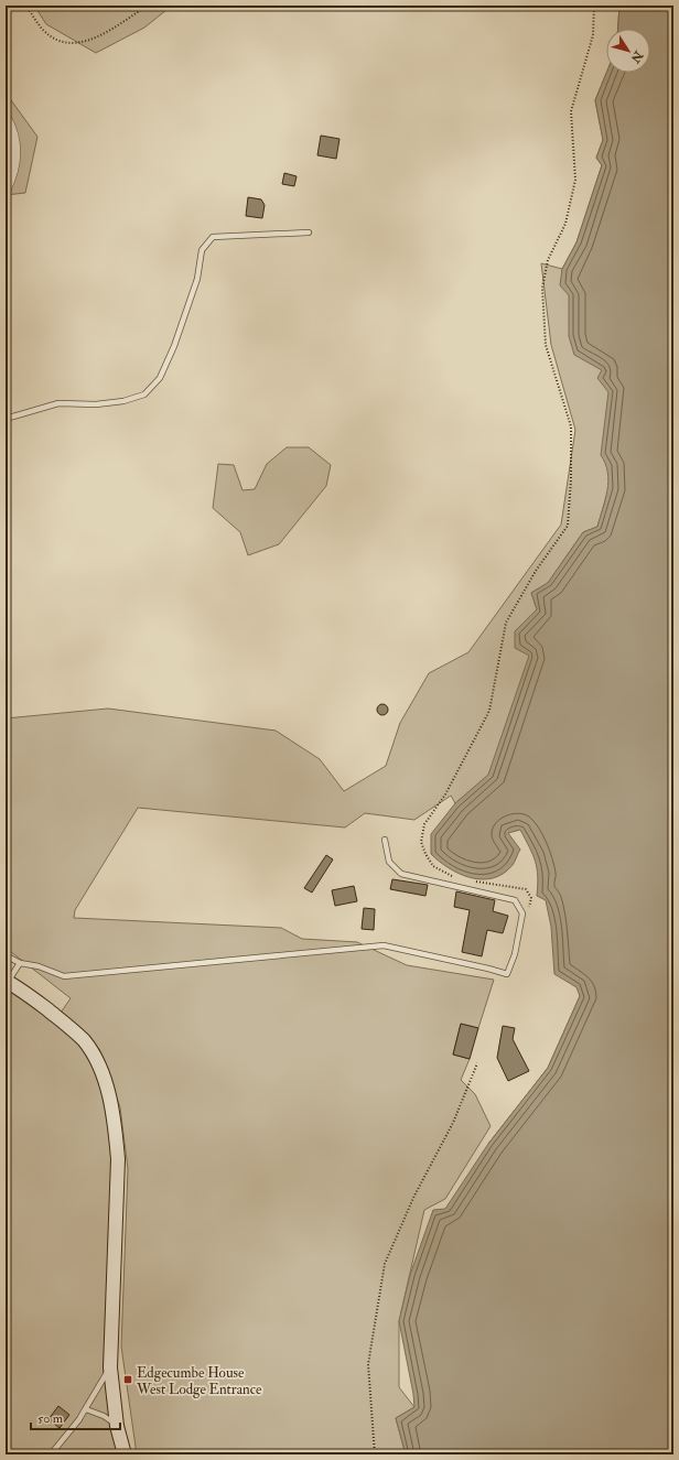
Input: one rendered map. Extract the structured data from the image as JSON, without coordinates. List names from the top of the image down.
{
  "places": {
    "transit": ["Edgecumbe House West Lodge Entrance"]
  },
  "scale_bar": "50 m",
  "north": "bottom right"
}
